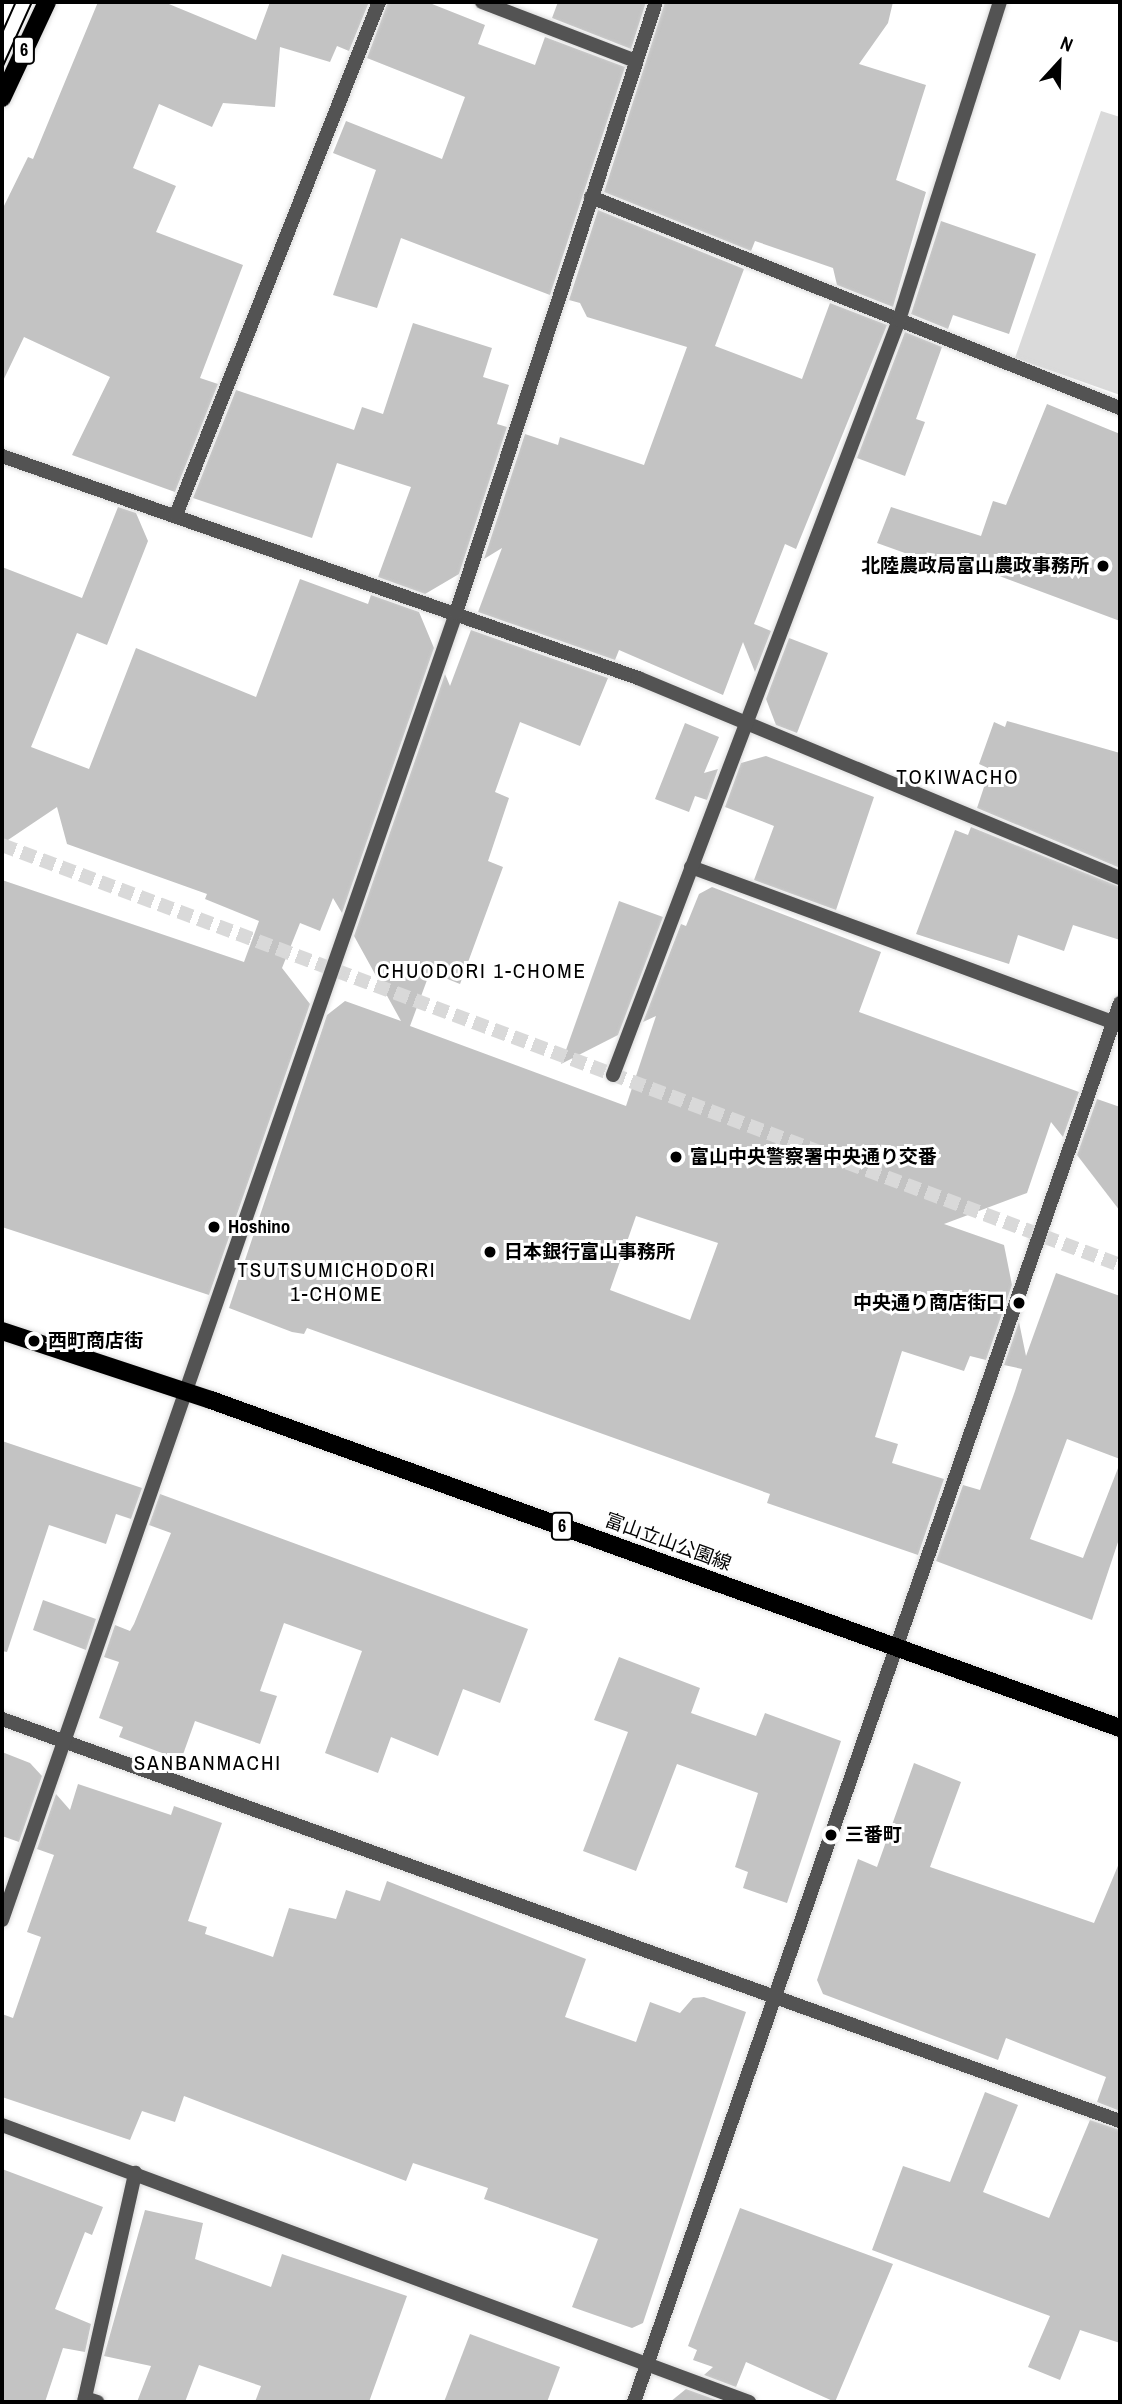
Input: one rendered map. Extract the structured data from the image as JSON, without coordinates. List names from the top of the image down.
{
  "streets": {
    "main road": ["6", "富山立山公園線"]
  },
  "districts": [
    "TOKIWACHO",
    "CHUODORI 1-CHOME",
    "TSUTSUMICHODORI 1-CHOME",
    "SANBANMACHI"
  ],
  "places": [
    "北陸農政局富山農政事務所",
    "富山中央警察署中央通り交番",
    "Hoshino",
    "日本銀行富山事務所",
    "中央通り商店街口",
    "西町商店街",
    "三番町"
  ],
  "north": "top"
}
